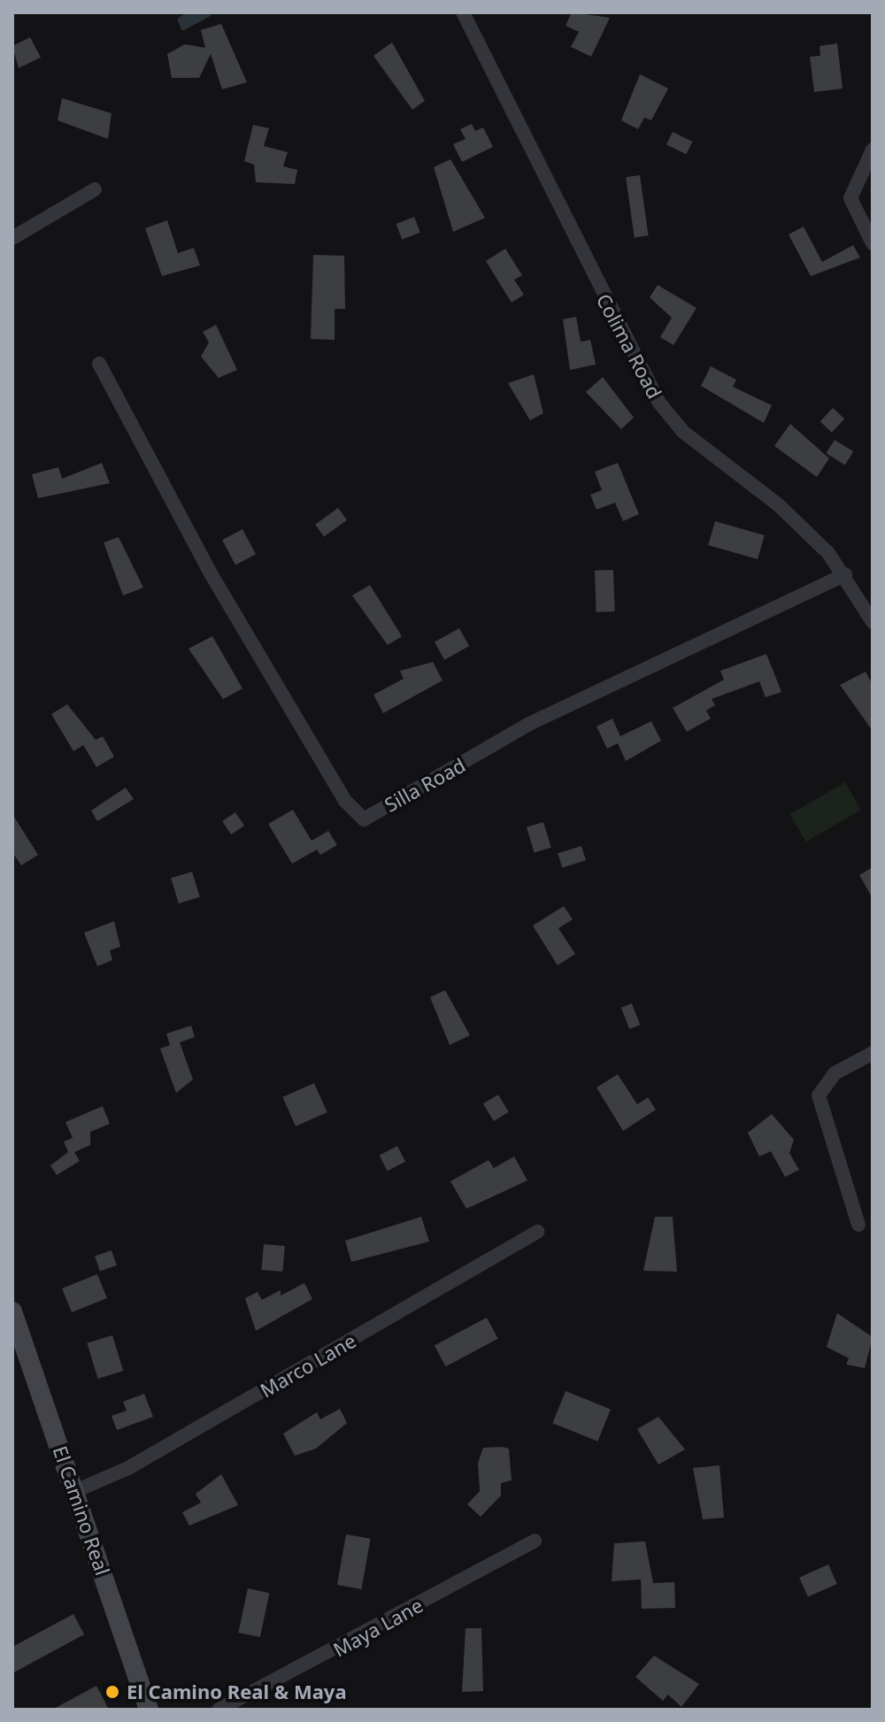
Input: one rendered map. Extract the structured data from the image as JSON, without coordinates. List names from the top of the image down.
{
  "streets": {
    "main road": ["El Camino Real"],
    "street": [
      "Colima Road",
      "Silla Road",
      "Marco Lane",
      "Maya Lane"
    ]
  },
  "crossings": [
    ["Colima Road", "Silla Road"],
    ["Marco Lane", "El Camino Real"]
  ],
  "places": ["El Camino Real & Maya"]
}
